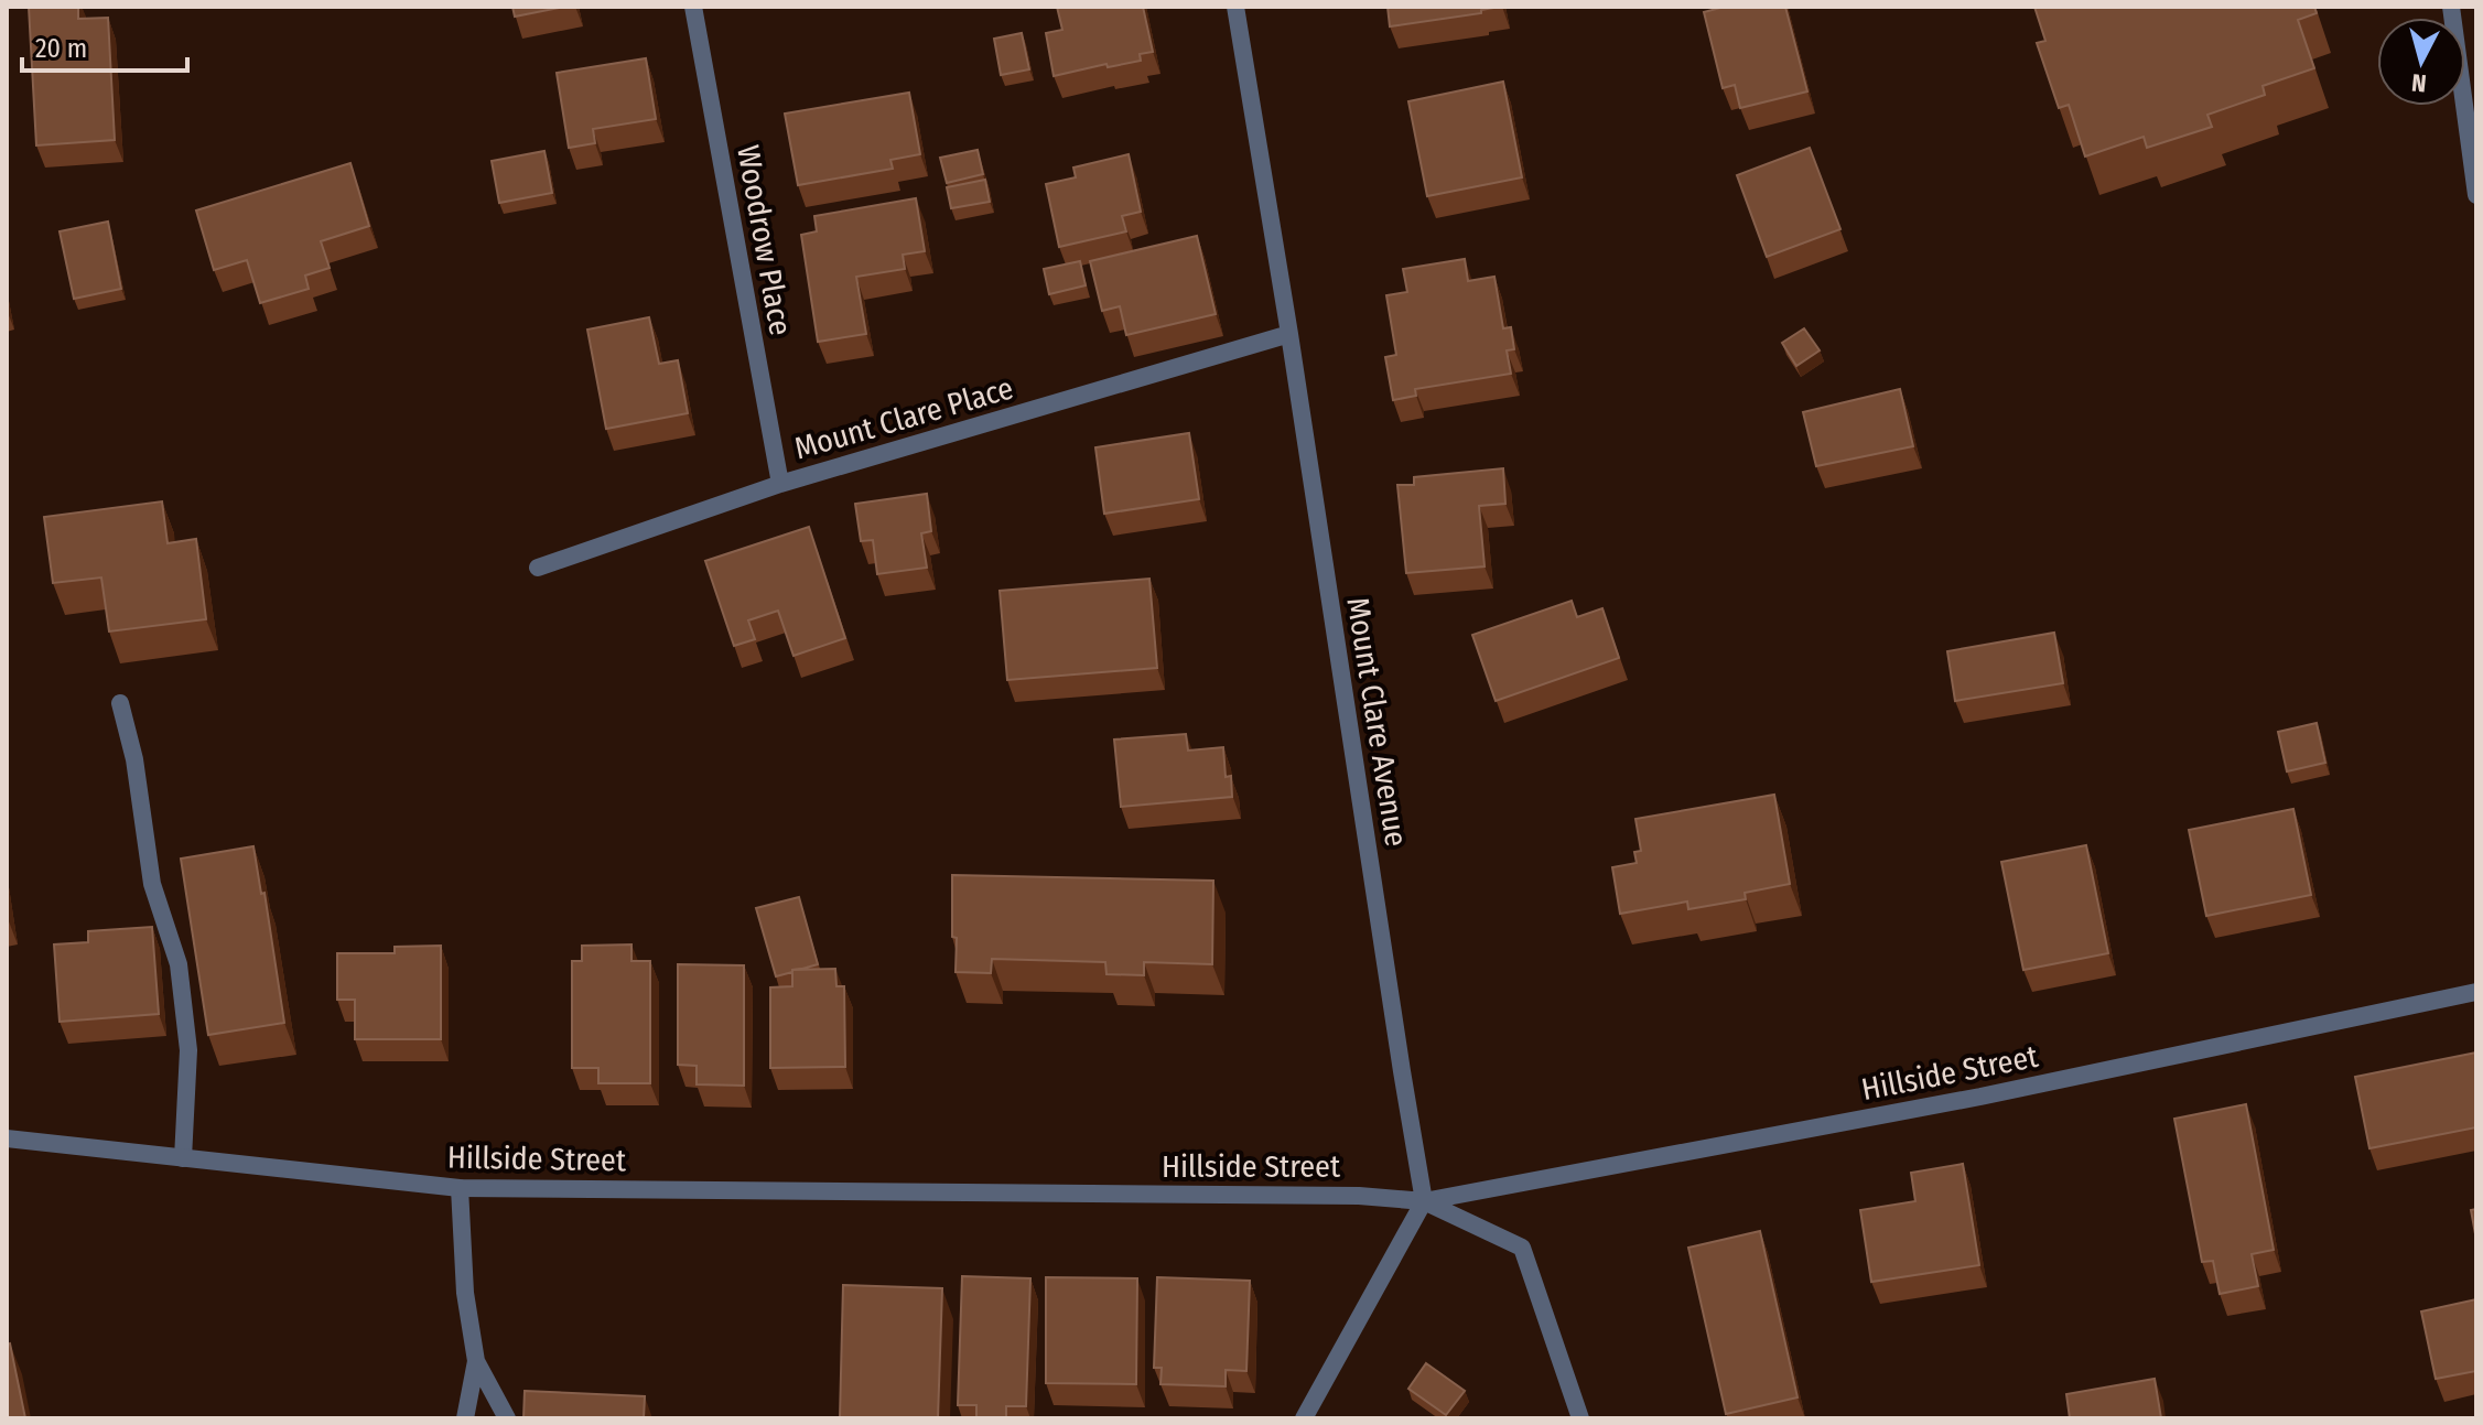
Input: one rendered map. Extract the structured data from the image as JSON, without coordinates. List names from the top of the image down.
{
  "streets": {
    "street": [
      "Woodrow Place",
      "Mount Clare Place",
      "Mount Clare Avenue",
      "Hillside Street"
    ]
  },
  "crossings": [
    ["Woodrow Place", "Mount Clare Place"],
    ["Mount Clare Place", "Mount Clare Avenue"],
    ["Mount Clare Avenue", "Hillside Street"]
  ],
  "scale_bar": "20 m",
  "north": "bottom"
}
